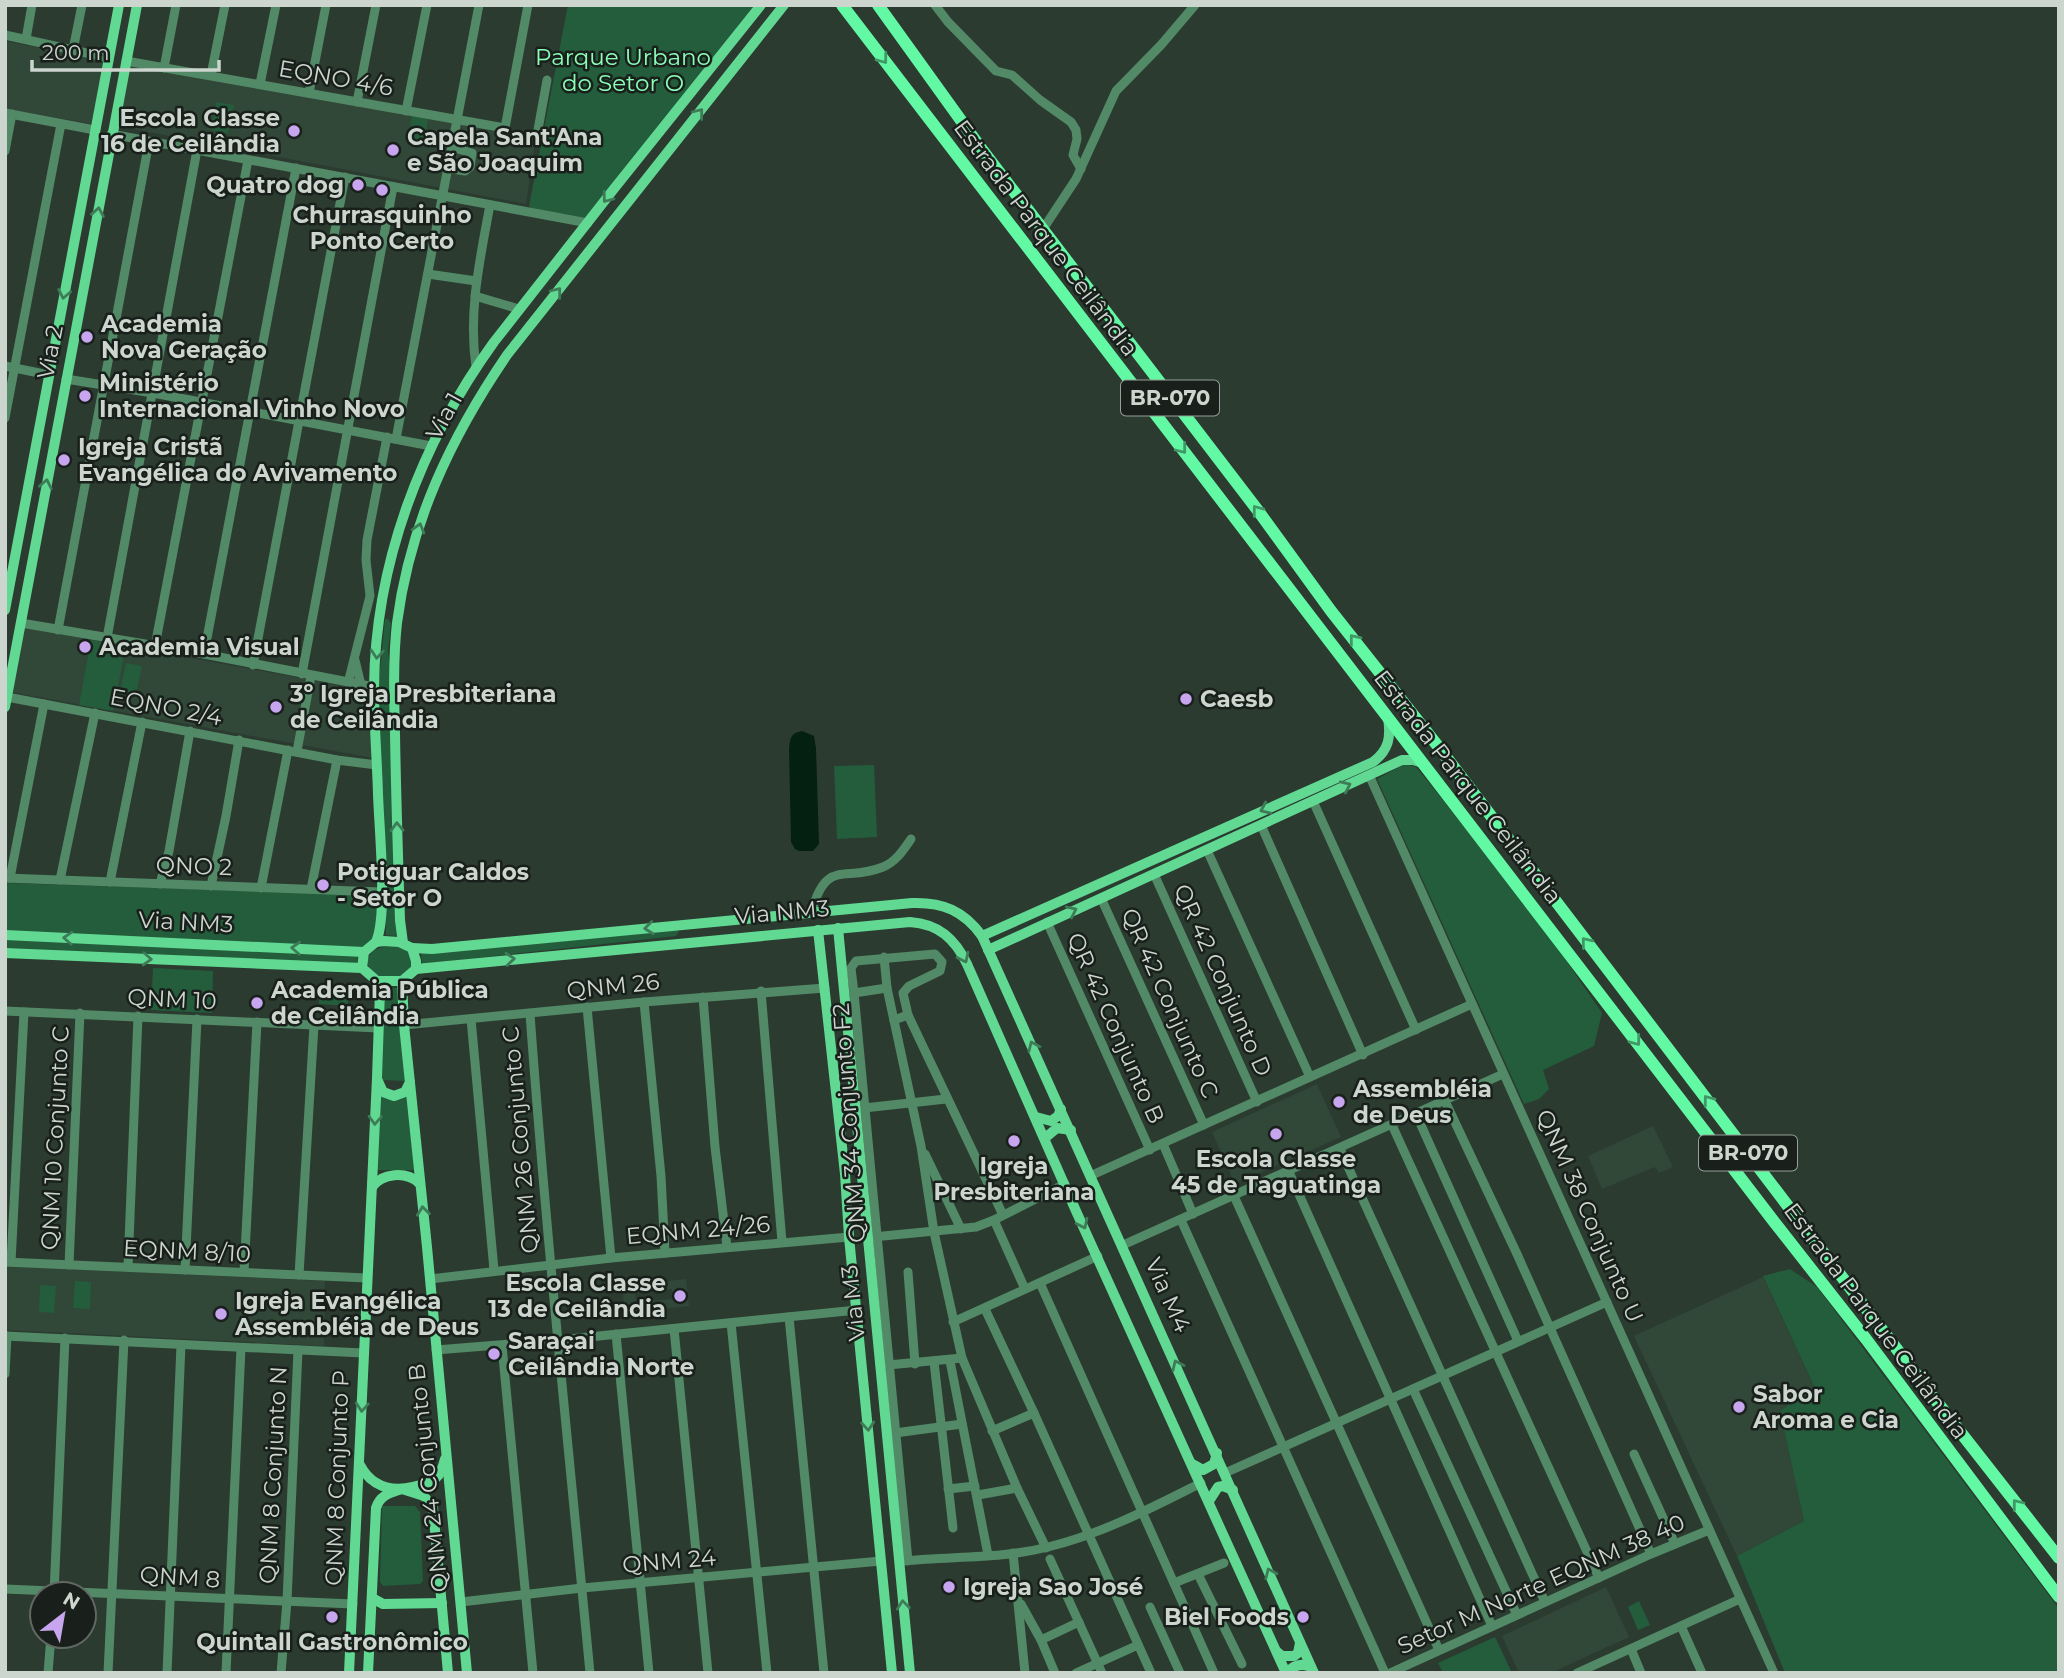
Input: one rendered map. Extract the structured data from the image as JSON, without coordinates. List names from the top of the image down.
{
  "streets": {
    "highway": ["Estrada Parque Ceilândia", "BR-070"],
    "main road": [
      "Via 2",
      "Via 1",
      "Via NM3",
      "Via M4",
      "Via M3",
      "QNM 8 Conjunto P",
      "QNM 24 Conjunto B"
    ],
    "street": [
      "EQNO 4/6",
      "EQNO 2/4",
      "QNO 2",
      "QR 42 Conjunto D",
      "QNM 26",
      "QNM 10",
      "QR 42 Conjunto C",
      "QR 42 Conjunto B",
      "QNM 34 Conjunto F2",
      "QNM 10 Conjunto C",
      "QNM 26 Conjunto C",
      "QNM 38 Conjunto U",
      "EQNM 24/26",
      "EQNM 8/10",
      "QNM 8 Conjunto N",
      "QNM 24",
      "QNM 8",
      "Setor M Norte EQNM 38 40"
    ]
  },
  "crossings": [
    ["EQNO 4/6", "Via 2"],
    ["Via 2", "EQNO 2/4"],
    ["Via 1", "EQNO 2/4"],
    ["Via 1", "QNO 2"],
    ["Via 1", "Via NM3"],
    ["Via 1", "QNM 8 Conjunto P"],
    ["Via 1", "QNM 24 Conjunto B"],
    ["Via NM3", "Via M4"],
    ["Via NM3", "Via M3"],
    ["Via NM3", "QNM 8 Conjunto P"],
    ["Via NM3", "QNM 24 Conjunto B"],
    ["QNM 26", "QNM 26 Conjunto C"],
    ["QNM 26", "Via M3"],
    ["QNM 26", "QNM 24 Conjunto B"],
    ["QNM 10", "QNM 10 Conjunto C"],
    ["QNM 10", "QNM 8 Conjunto P"],
    ["QNM 34 Conjunto F2", "Via M3"],
    ["QNM 10 Conjunto C", "EQNM 8/10"],
    ["QNM 26 Conjunto C", "EQNM 24/26"],
    ["QNM 38 Conjunto U", "Setor M Norte EQNM 38 40"],
    ["EQNM 24/26", "Via M3"],
    ["EQNM 24/26", "QNM 24 Conjunto B"],
    ["EQNM 8/10", "QNM 8 Conjunto P"],
    ["QNM 8 Conjunto N", "QNM 8"],
    ["QNM 8 Conjunto P", "QNM 24 Conjunto B"],
    ["QNM 8 Conjunto P", "QNM 8"],
    ["QNM 24 Conjunto B", "QNM 24"]
  ],
  "parks": ["Parque Urbano do Setor O"],
  "places": [
    "Escola Classe 16 de Ceilândia",
    "Capela Sant'Ana e São Joaquim",
    "Quatro dog",
    "Churrasquinho Ponto Certo",
    "Academia Nova Geração",
    "Ministério Internacional Vinho Novo",
    "Igreja Cristã Evangélica do Avivamento",
    "Academia Visual",
    "Caesb",
    "3º Igreja Presbiteriana de Ceilândia",
    "Potiguar Caldos - Setor O",
    "Academia Pública de Ceilândia",
    "Assembléia de Deus",
    "Escola Classe 45 de Taguatinga",
    "Igreja Presbiteriana",
    "Escola Classe 13 de Ceilândia",
    "Igreja Evangélica Assembléia de Deus",
    "Saraçai Ceilândia Norte",
    "Sabor Aroma e Cia",
    "Igreja Sao José",
    "Quintall Gastronômico",
    "Biel Foods"
  ],
  "scale_bar": "200 m",
  "north": "top right"
}
